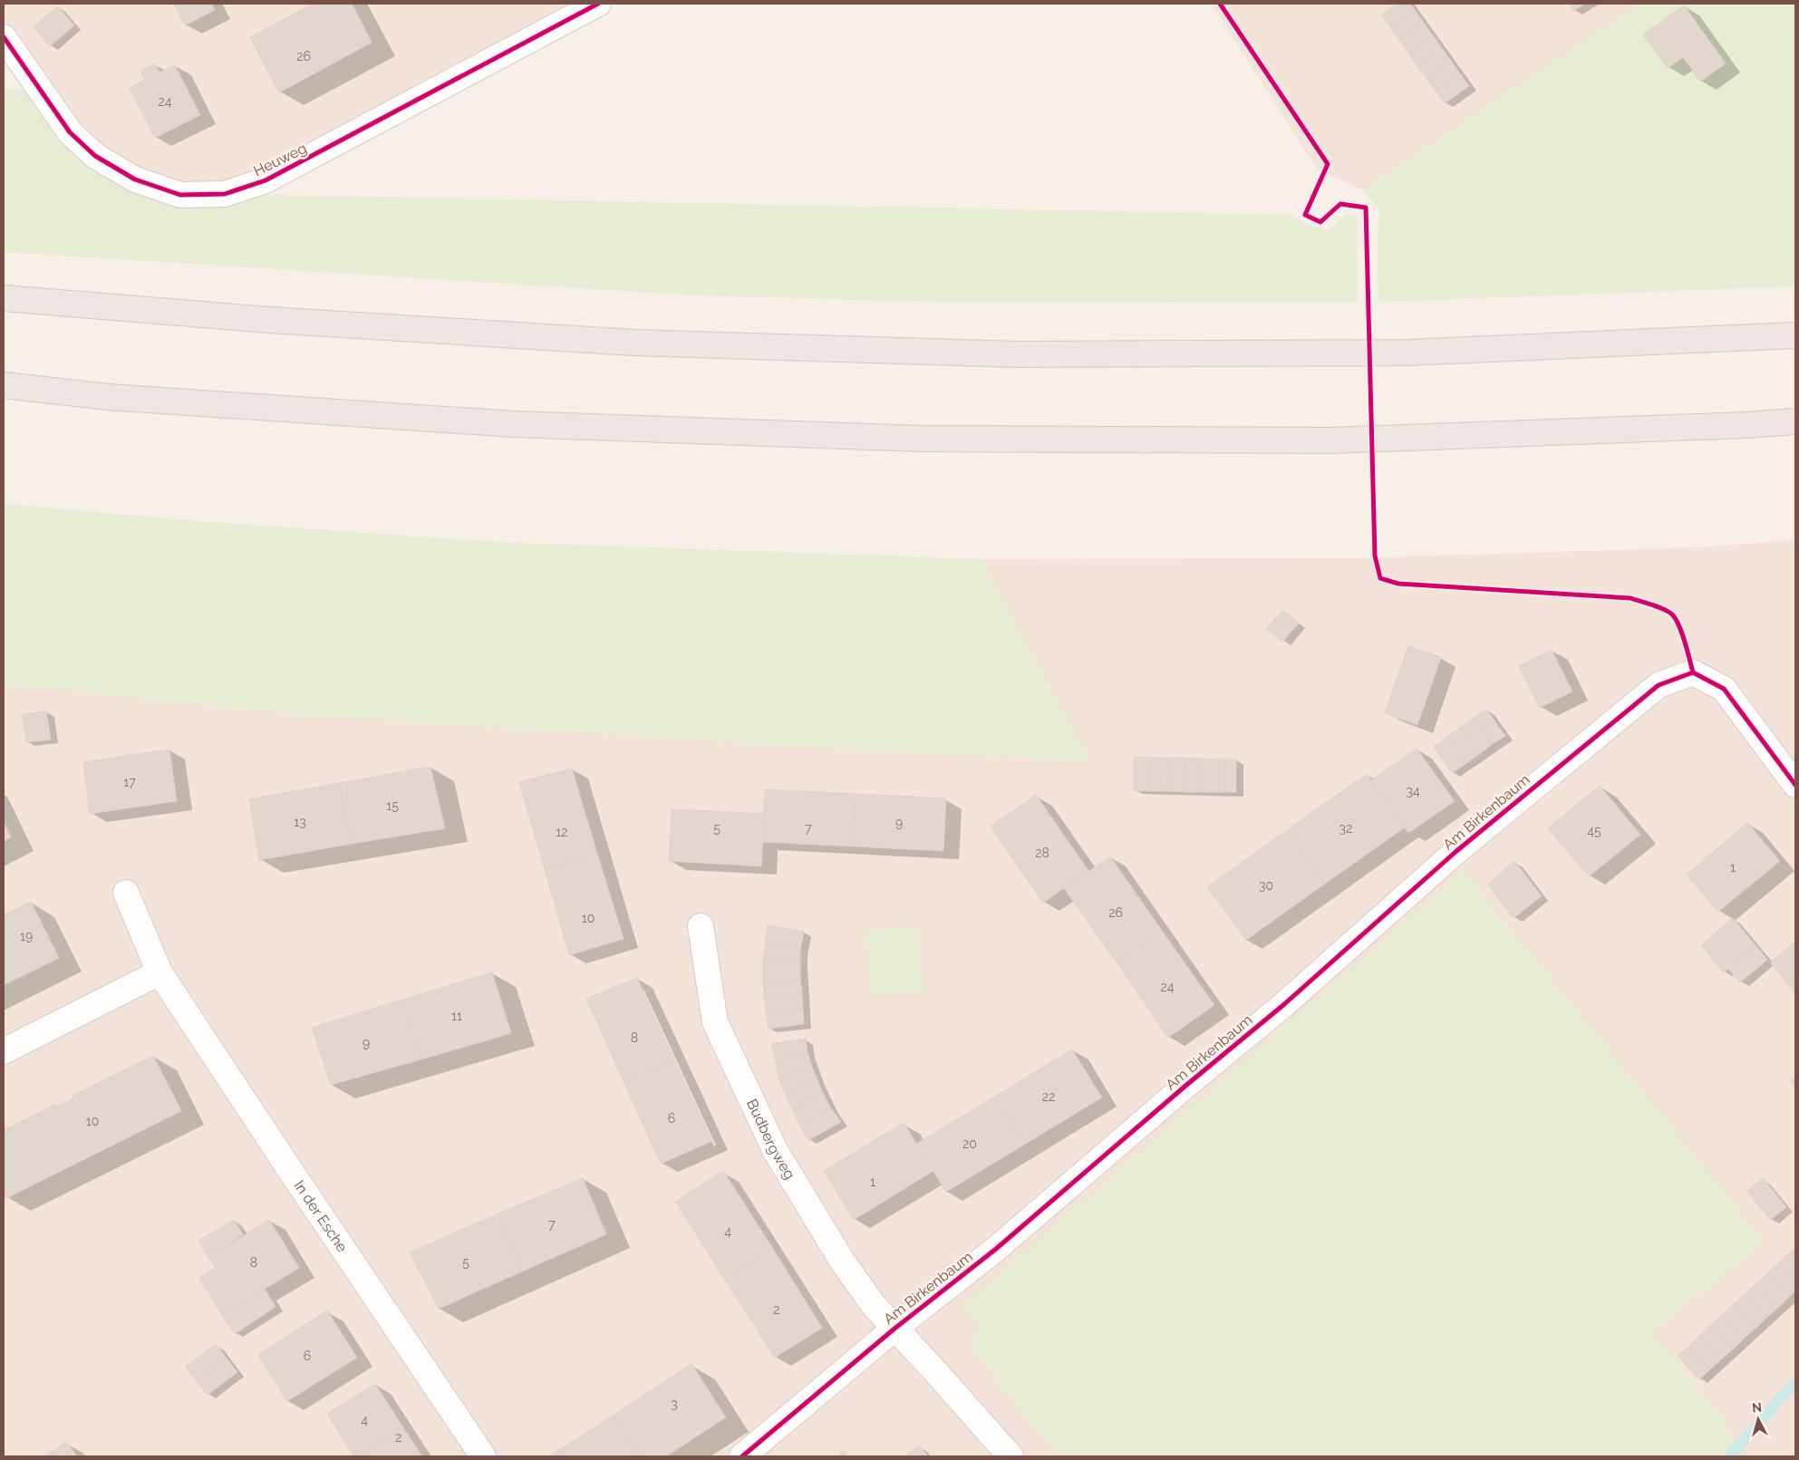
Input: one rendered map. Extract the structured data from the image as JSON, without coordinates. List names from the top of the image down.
{
  "streets": {
    "street": [
      "Heuweg",
      "Am Birkenbaum",
      "Budbergweg",
      "In der Esche"
    ]
  },
  "crossings": [
    ["Am Birkenbaum", "Budbergweg"]
  ],
  "house_numbers": [
    "26",
    "24",
    "17",
    "34",
    "15",
    "13",
    "9",
    "5",
    "7",
    "32",
    "45",
    "12",
    "28",
    "1",
    "30",
    "26",
    "10",
    "19",
    "24",
    "11",
    "8",
    "9",
    "22",
    "6",
    "10",
    "20",
    "1",
    "7",
    "4",
    "8",
    "5",
    "2",
    "6",
    "3",
    "4",
    "2"
  ],
  "north": "top"
}
